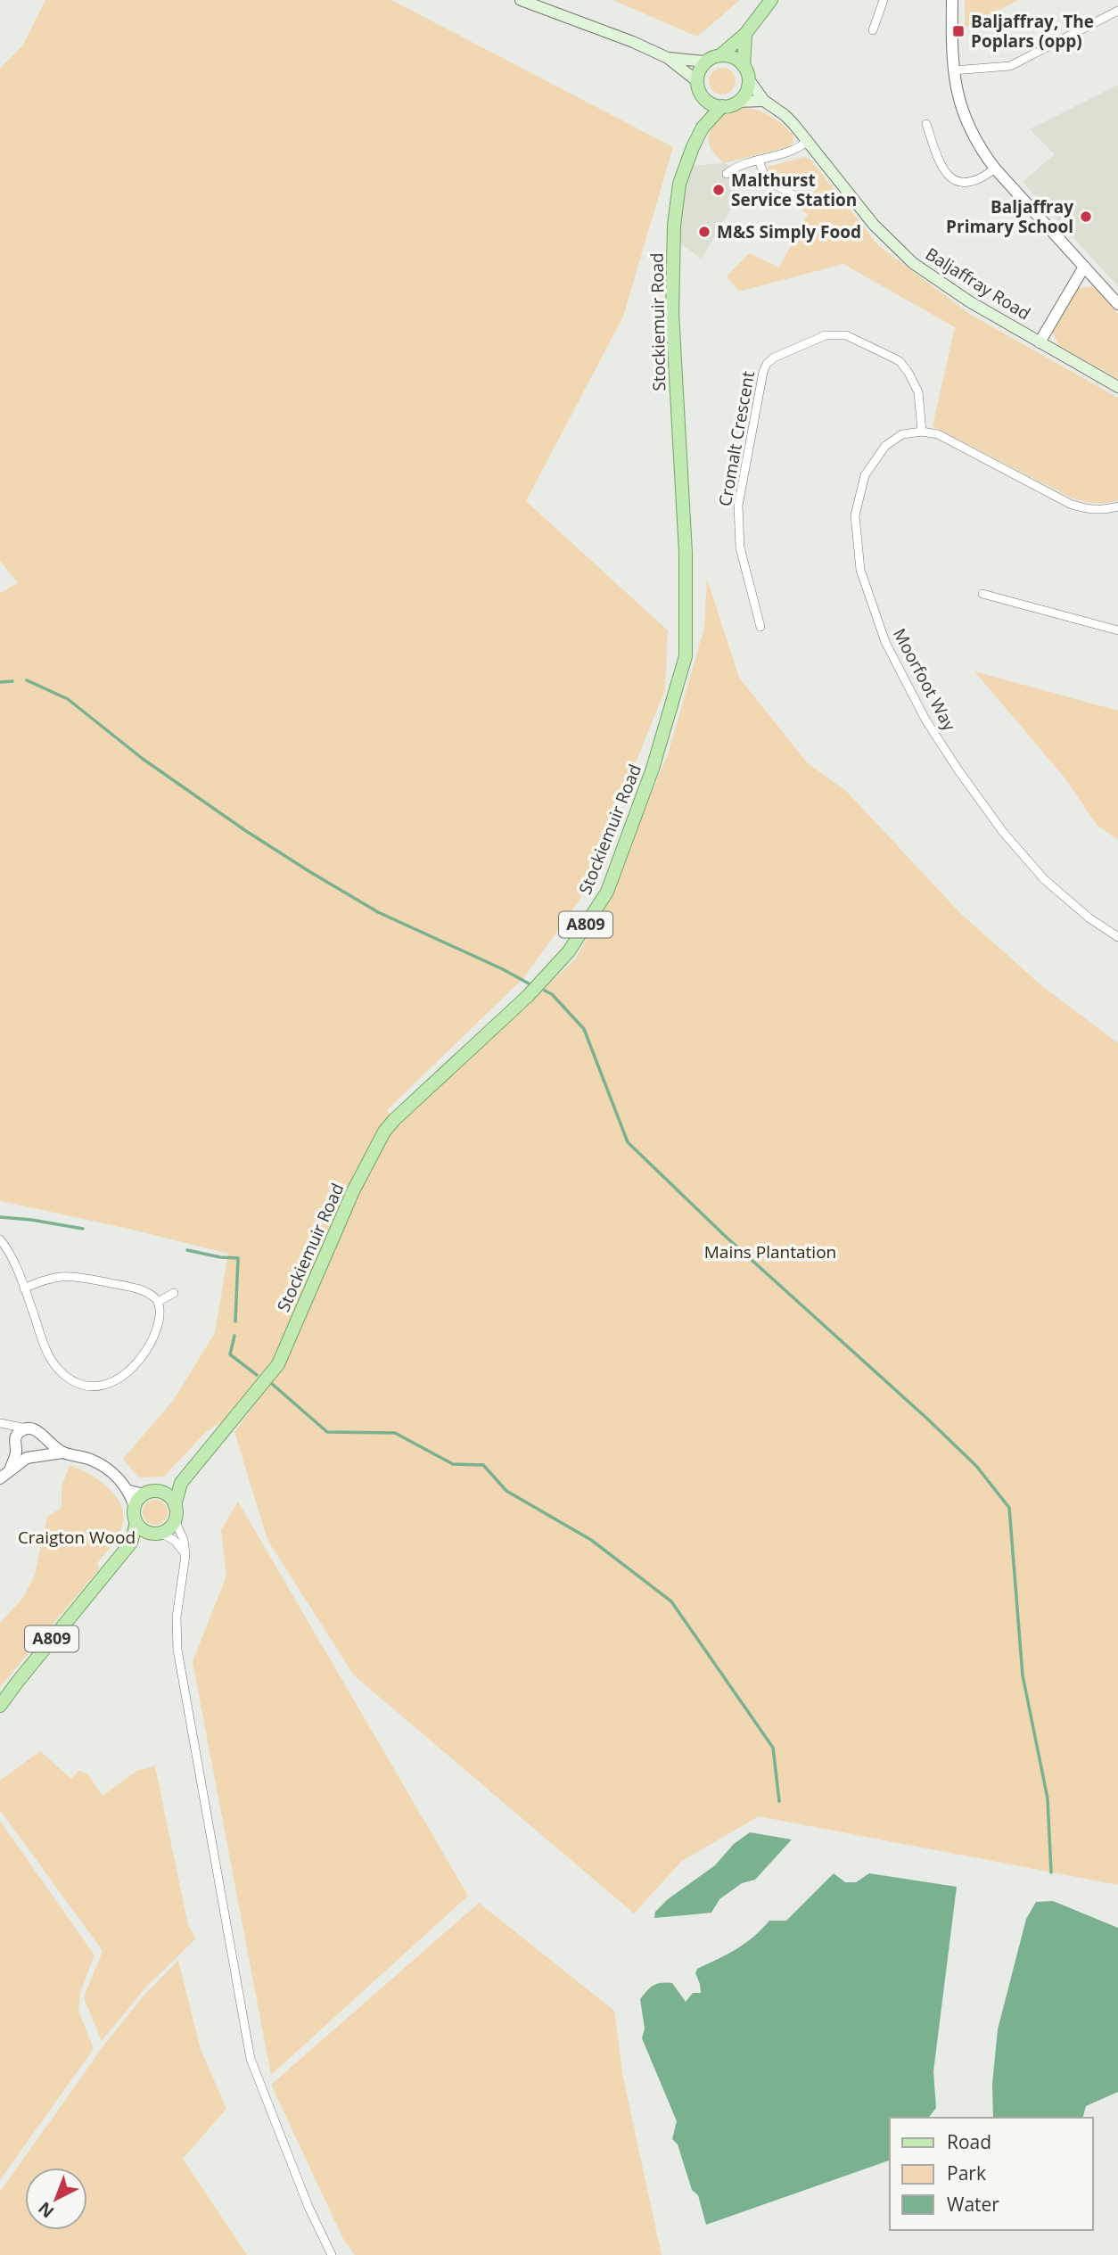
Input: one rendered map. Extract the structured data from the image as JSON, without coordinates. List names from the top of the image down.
{
  "streets": {
    "main road": ["Baljaffray Road", "Stockiemuir Road", "A809"],
    "street": ["Cromalt Crescent", "Moorfoot Way"]
  },
  "crossings": [
    ["Baljaffray Road", "Stockiemuir Road"],
    ["Stockiemuir Road", "A809"],
    ["Cromalt Crescent", "Moorfoot Way"]
  ],
  "parks": ["Mains Plantation", "Craigton Wood"],
  "places": {
    "transit": ["Baljaffray, The Poplars (opp)"],
    "other": ["Malthurst Service Station", "Baljaffray Primary School", "M&S Simply Food"]
  },
  "legend": ["Road", "Park", "Water"],
  "north": "bottom left"
}
